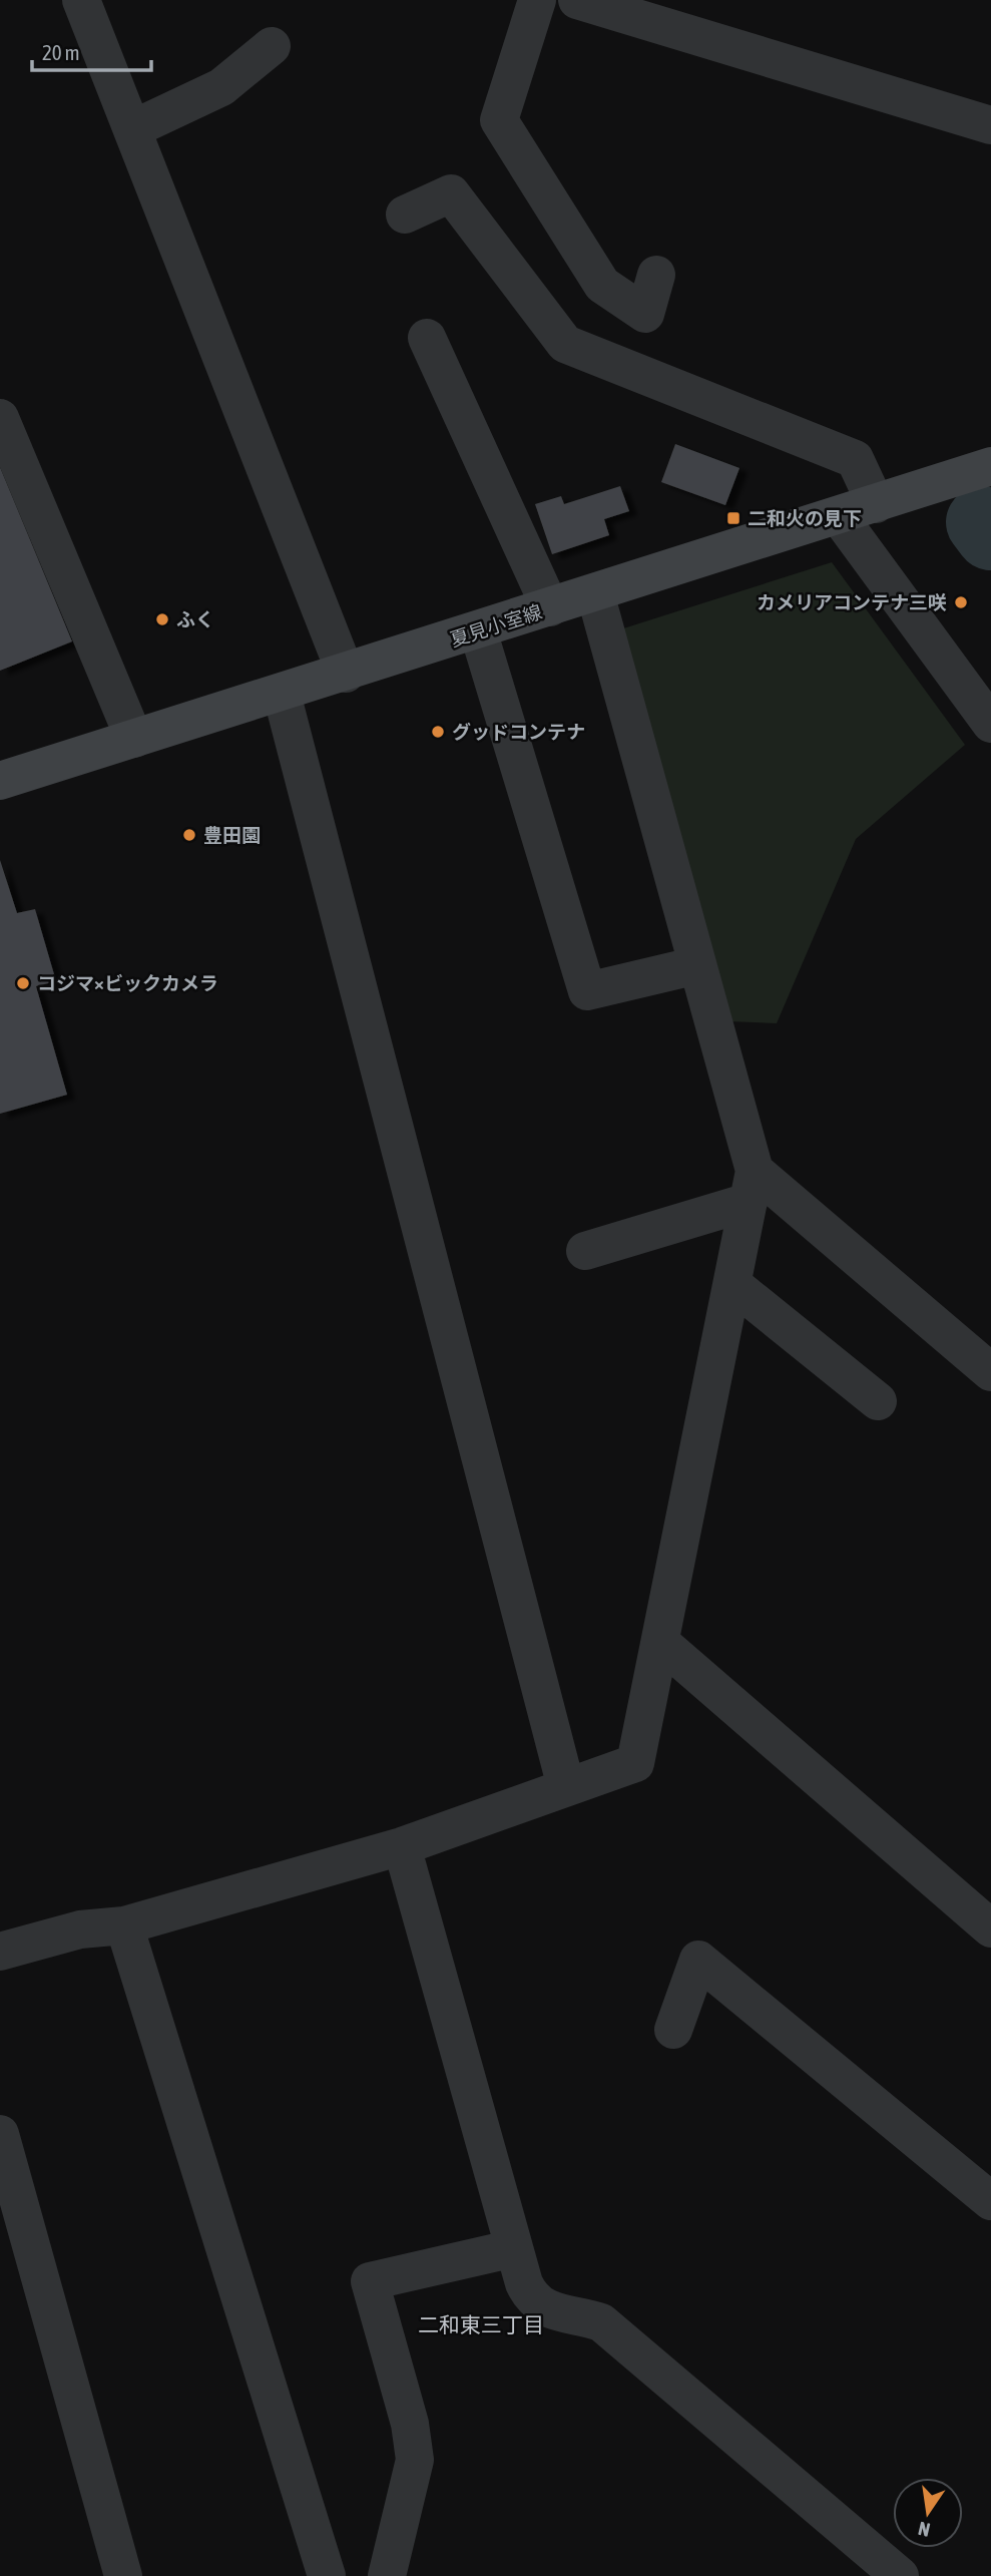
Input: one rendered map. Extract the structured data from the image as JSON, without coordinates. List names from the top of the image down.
{
  "streets": {
    "main road": ["夏見小室線"]
  },
  "districts": ["二和東三丁目"],
  "places": {
    "transit": ["二和火の見下"],
    "other": [
      "カメリアコンテナ三咲",
      "ふく",
      "グッドコンテナ",
      "豊田園",
      "コジマ×ビックカメラ"
    ]
  },
  "scale_bar": "20 m",
  "north": "bottom"
}
